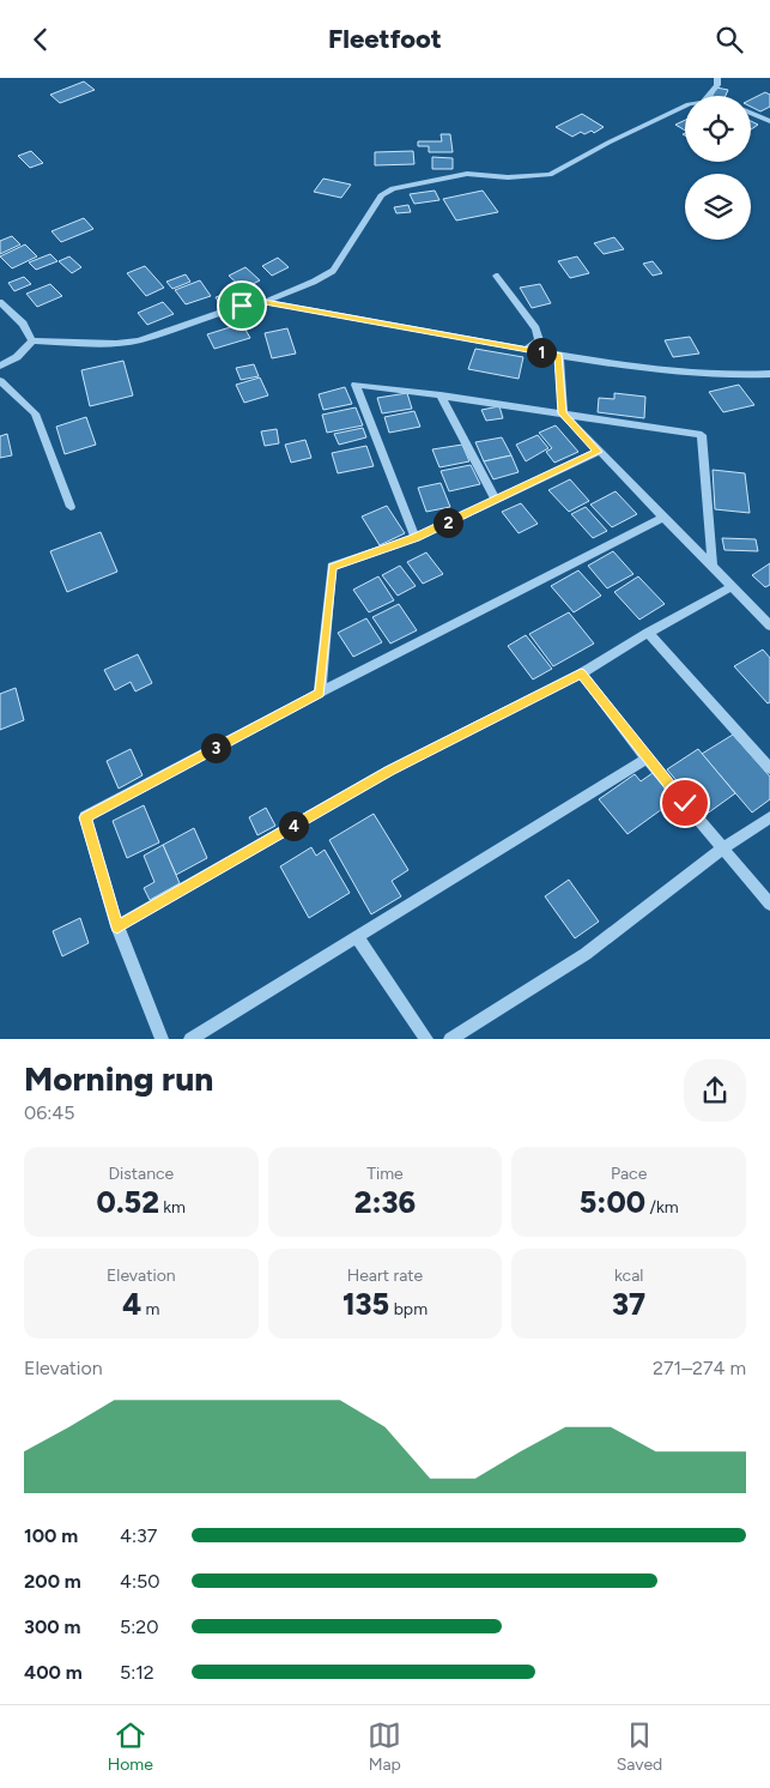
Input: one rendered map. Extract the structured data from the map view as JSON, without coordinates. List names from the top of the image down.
{
  "page": {
    "header": "Fleetfoot",
    "pins": [
      "1",
      "2",
      "3",
      "4"
    ],
    "heading": ["Morning run", "06:45"],
    "stats": [
      ["Distance", "0.52 km"],
      ["Time", "2:36"],
      ["Pace", "5:00 /km"],
      ["Elevation", "4 m"],
      ["Heart rate", "135 bpm"],
      ["kcal", "37"]
    ],
    "chart": ["Elevation", "271–274 m"],
    "list": [
      {
        "name": "100 m",
        "note": "4:37"
      },
      {
        "name": "200 m",
        "note": "4:50"
      },
      {
        "name": "300 m",
        "note": "5:20"
      },
      {
        "name": "400 m",
        "note": "5:12"
      }
    ],
    "tabs": ["Home", "Map", "Saved"]
  }
}
